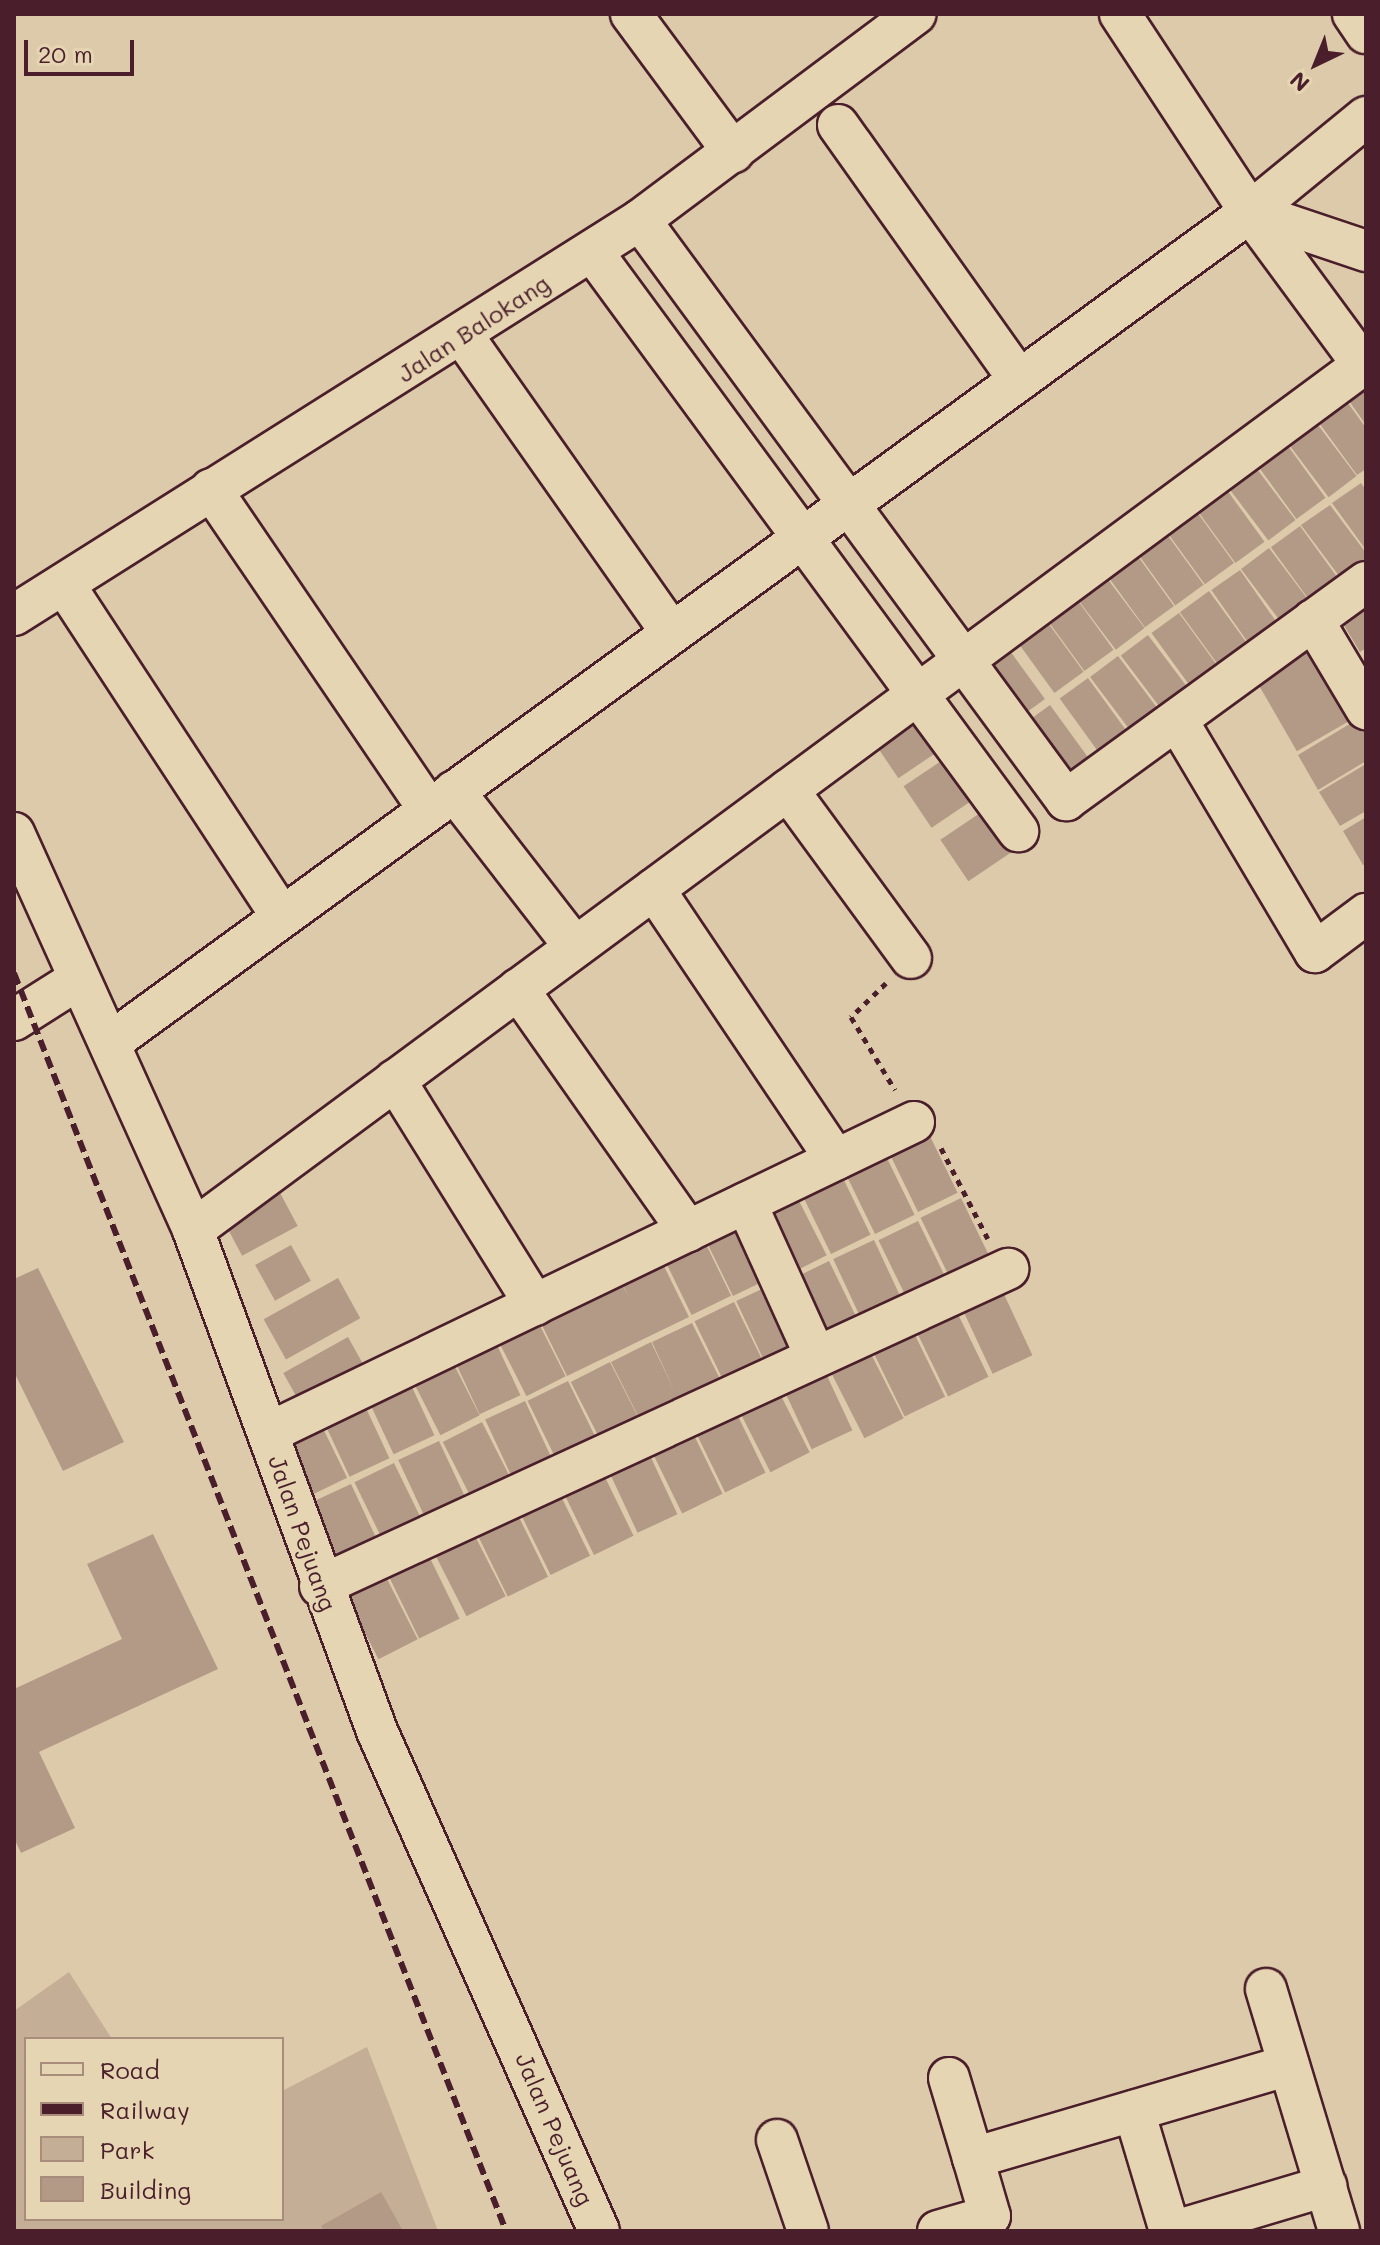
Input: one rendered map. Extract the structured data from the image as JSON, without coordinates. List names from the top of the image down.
{
  "streets": {
    "street": ["Jalan Balokang", "Jalan Pejuang"]
  },
  "legend": [
    "Road",
    "Railway",
    "Park",
    "Building"
  ],
  "scale_bar": "20 m",
  "north": "bottom left"
}
